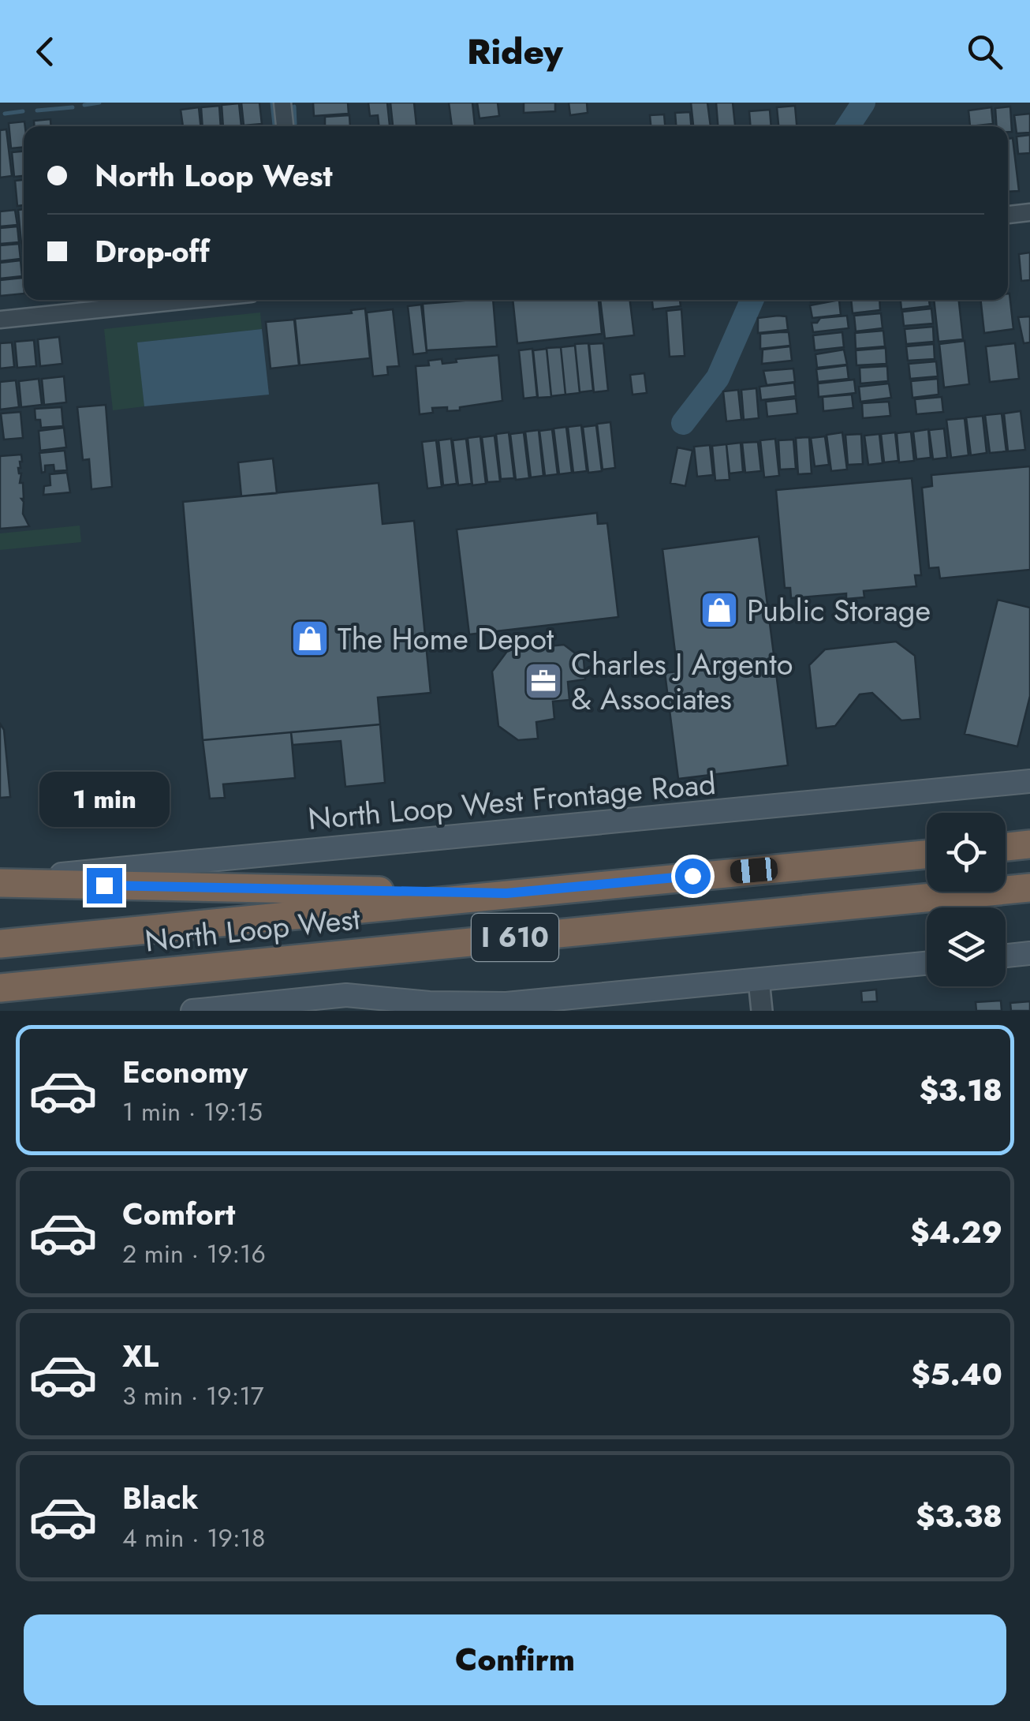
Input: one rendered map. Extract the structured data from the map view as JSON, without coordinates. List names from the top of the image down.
{
  "streets": {
    "highway": ["North Loop West", "I 610"],
    "main road": ["North Loop West Frontage Road"]
  },
  "places": {
    "shop": ["Public Storage", "The Home Depot"],
    "office": ["Charles J Argento & Associates"]
  },
  "page": {
    "header": "Ridey",
    "banner": ["North Loop West", "Drop-off"],
    "bubble": "1 min",
    "list": [
      {
        "name": "Economy",
        "note": "1 min · 19:15",
        "value": "$3.18"
      },
      {
        "name": "Comfort",
        "note": "2 min · 19:16",
        "value": "$4.29"
      },
      {
        "name": "XL",
        "note": "3 min · 19:17",
        "value": "$5.40"
      },
      {
        "name": "Black",
        "note": "4 min · 19:18",
        "value": "$3.38"
      }
    ],
    "buttons": "Confirm"
  }
}
